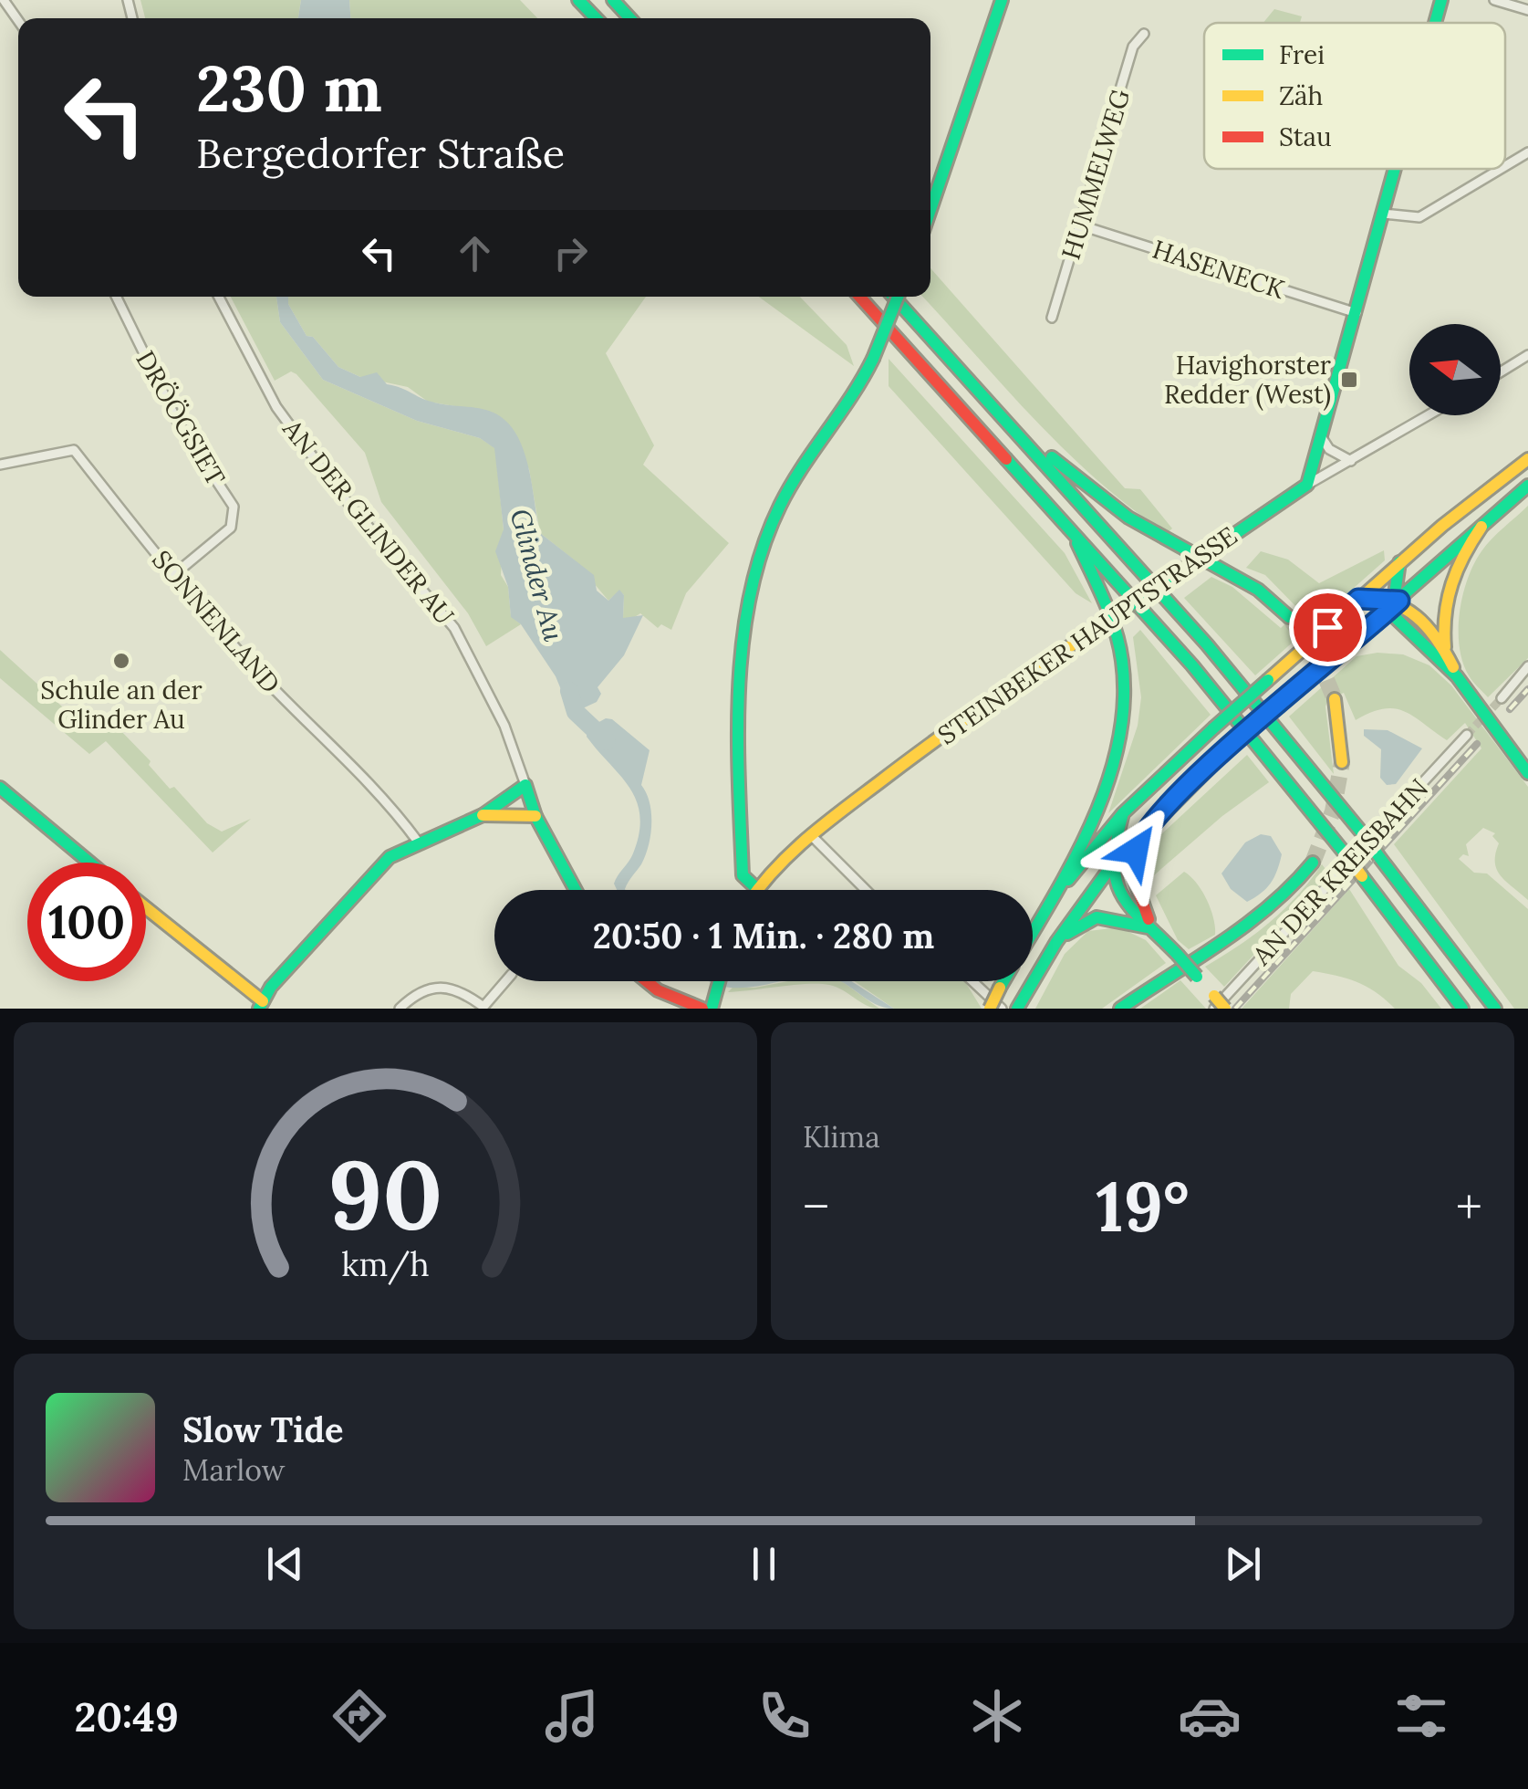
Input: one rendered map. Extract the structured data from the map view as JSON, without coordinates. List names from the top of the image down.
{
  "streets": {
    "main road": ["AN DER GLINDER AU", "STEINBEKER HAUPTSTRASSE"],
    "street": [
      "HUMMELWEG",
      "HASENECK",
      "DRÖÖGSIET",
      "SONNENLAND",
      "AN DER KREISBAHN"
    ]
  },
  "crossings": [
    ["HUMMELWEG", "HASENECK"],
    ["DRÖÖGSIET", "SONNENLAND"]
  ],
  "water": ["Glinder Au"],
  "places": {
    "transit": ["Havighorster Redder (West)"],
    "other": ["Schule an der Glinder Au"]
  },
  "legend": ["Frei", "Zäh", "Stau"],
  "north": "left",
  "page": {
    "turn": ["230 m", "Bergedorfer Straße"],
    "limit": "100",
    "trip": "20:50 · 1 Min. · 280 m",
    "tile": "Klima",
    "heat": ["−", "19°", "+"],
    "song": ["Slow Tide", "Marlow"],
    "tabs": "20:49",
    "gauge": ["90", "km/h"]
  }
}
